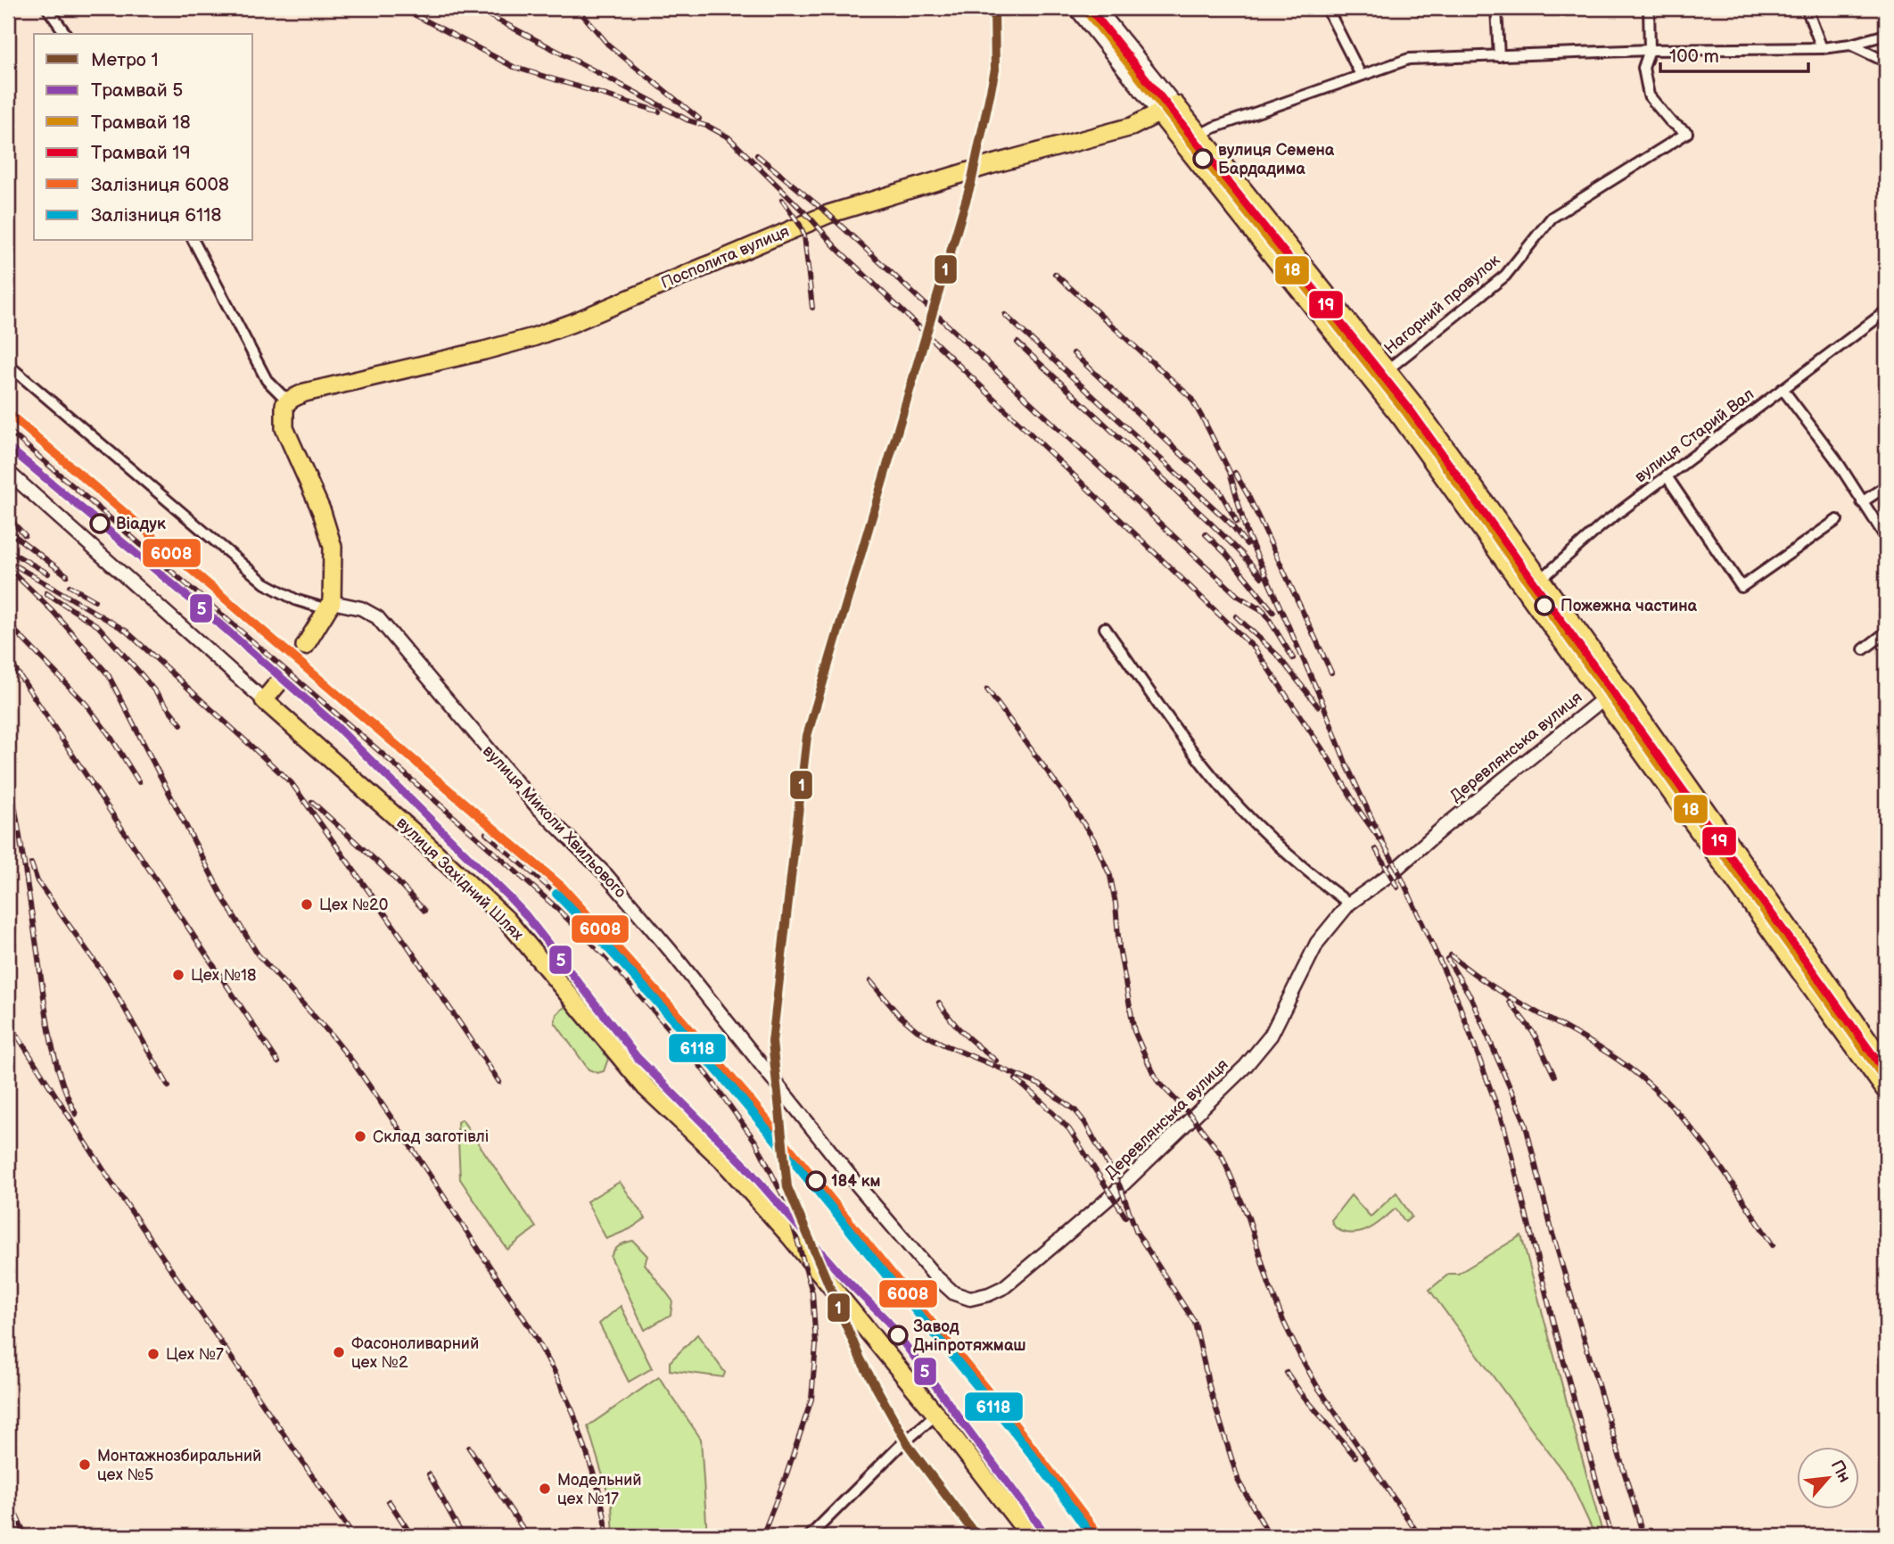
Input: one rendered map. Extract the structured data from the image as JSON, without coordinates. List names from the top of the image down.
{
  "streets": {
    "highway": ["Посполита вулиця", "вулиця Західний Шлях"],
    "street": [
      "Нагорний провулок",
      "вулиця Старий Вал",
      "Деревлянська вулиця",
      "вулиця Миколи Хвильового"
    ]
  },
  "crossings": [
    ["Деревлянська вулиця", "вулиця Миколи Хвильового"]
  ],
  "places": [
    "вулиця Семена Бардадима",
    "Віадук",
    "Пожежна частина",
    "Цех №20",
    "Цех №18",
    "Склад заготівлі",
    "184 км",
    "Завод Дніпротяжмаш",
    "Фасоноливарний цех №2",
    "Цех №7",
    "Монтажнозбиральний цех №5",
    "Модельний цех №17"
  ],
  "lines": [
    "metro line 1",
    "tram line 18",
    "tram line 19",
    "rail line 6008",
    "tram line 5",
    "rail line 6118"
  ],
  "legend": [
    "Метро 1",
    "Трамвай 5",
    "Трамвай 18",
    "Трамвай 19",
    "Залізниця 6008",
    "Залізниця 6118"
  ],
  "scale_bar": "100 m",
  "north": "top right"
}
